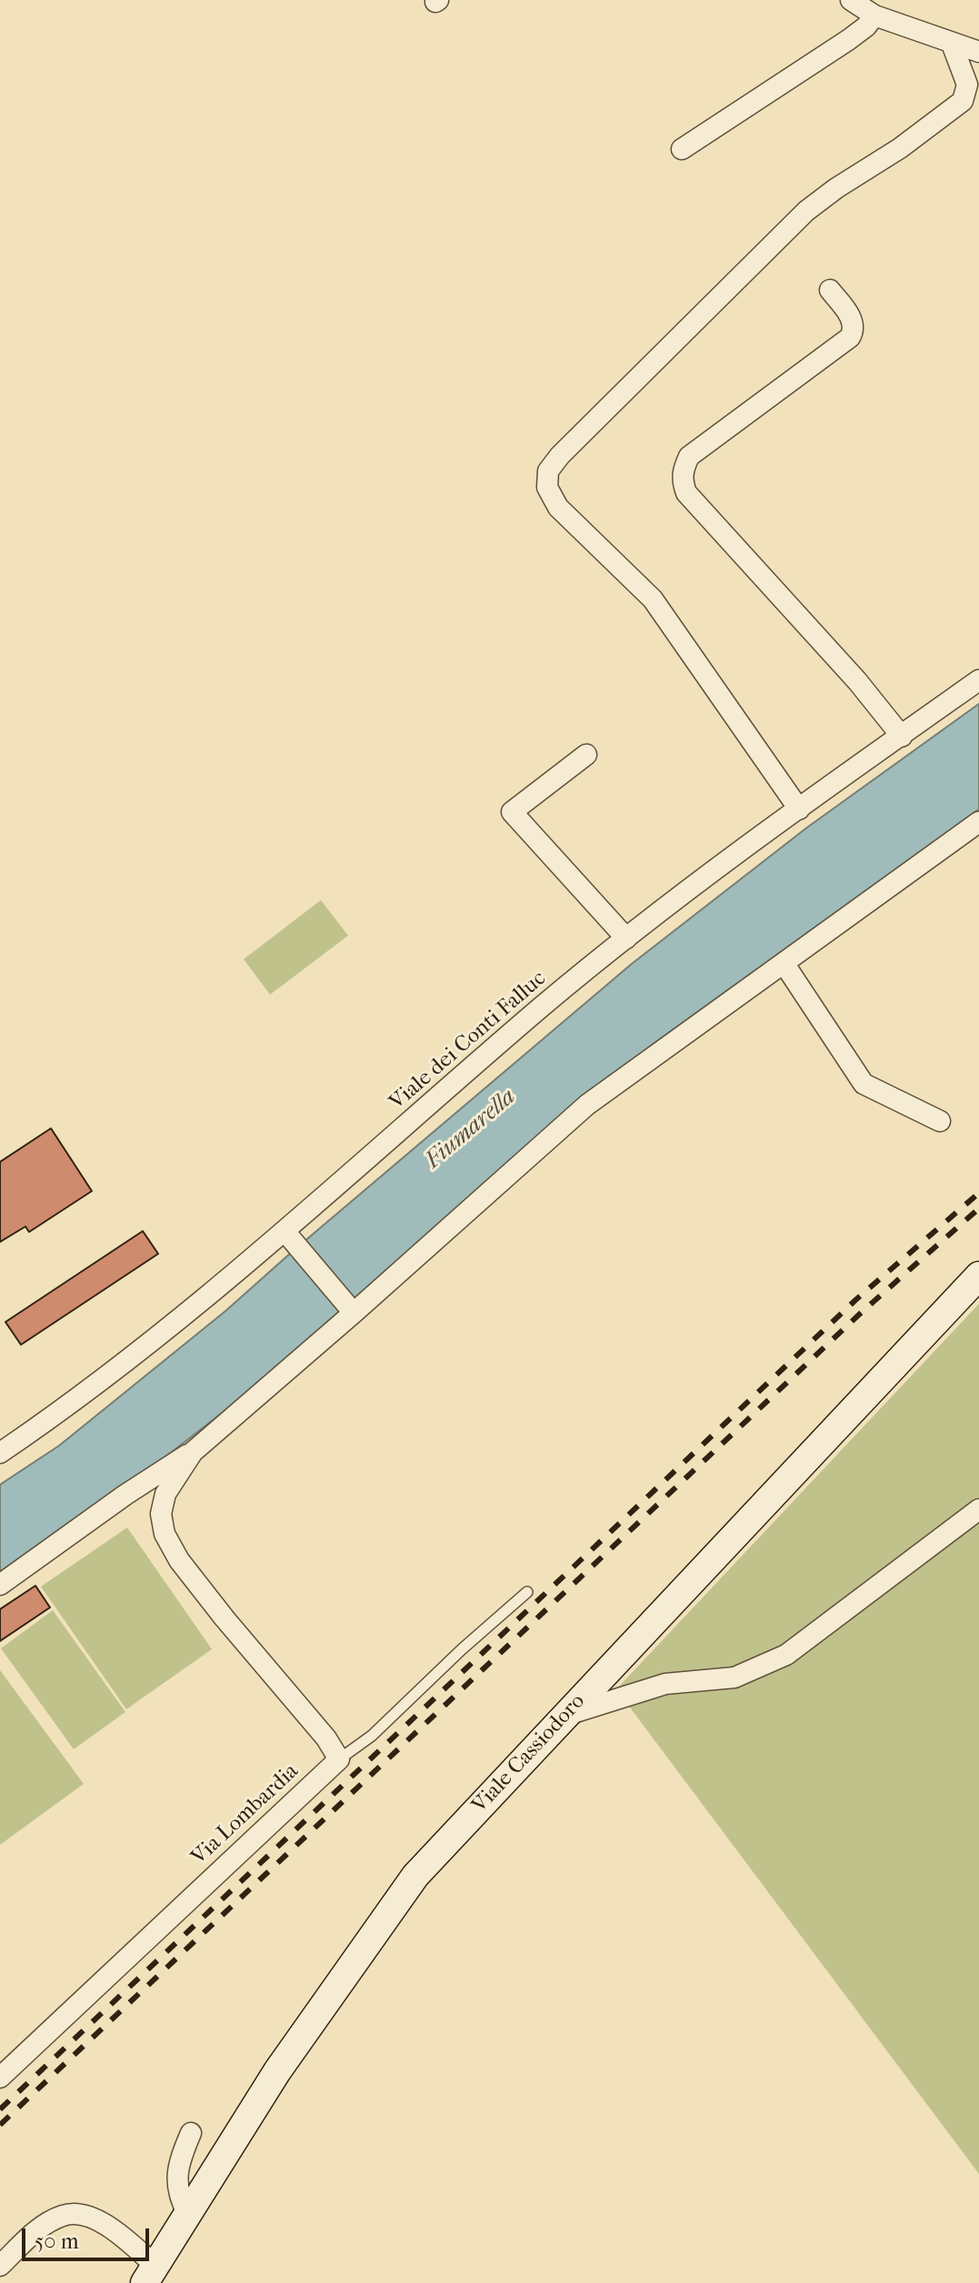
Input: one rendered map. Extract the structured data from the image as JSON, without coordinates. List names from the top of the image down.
{
  "streets": {
    "main road": ["Viale Cassiodoro"],
    "street": ["Viale dei Conti Falluc", "Via Lombardia"]
  },
  "water": ["Fiumarella"],
  "scale_bar": "50 m"
}
